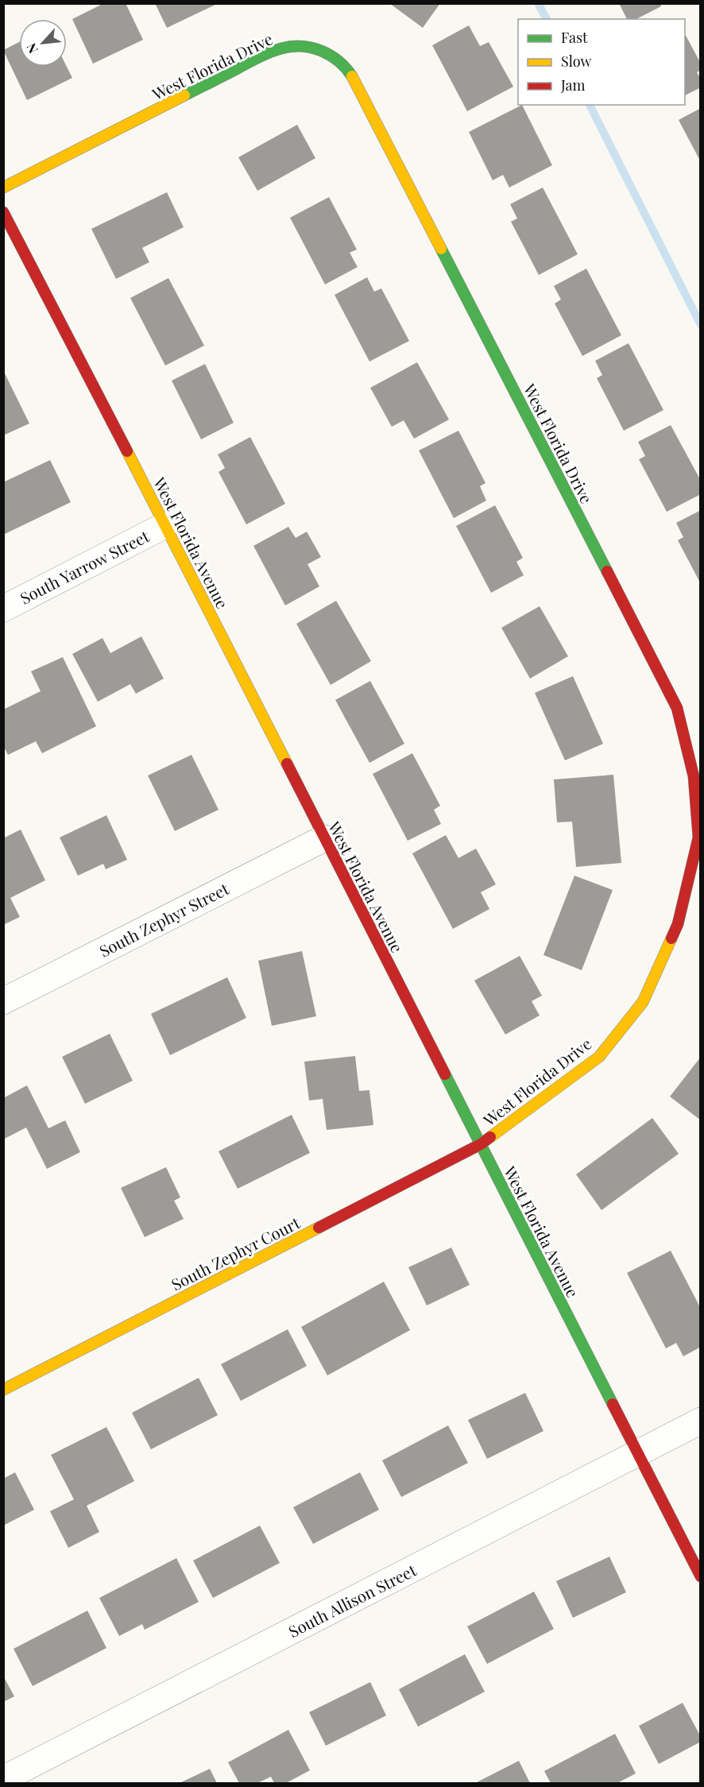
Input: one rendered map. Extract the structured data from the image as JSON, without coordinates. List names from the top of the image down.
{
  "streets": {
    "street": [
      "West Florida Drive",
      "West Florida Avenue",
      "South Yarrow Street",
      "South Zephyr Street",
      "South Zephyr Court",
      "South Allison Street"
    ]
  },
  "crossings": [
    ["West Florida Drive", "West Florida Avenue"],
    ["West Florida Drive", "South Zephyr Court"],
    ["West Florida Avenue", "South Yarrow Street"],
    ["West Florida Avenue", "South Zephyr Street"],
    ["West Florida Avenue", "South Zephyr Court"],
    ["West Florida Avenue", "South Allison Street"]
  ],
  "legend": ["Fast", "Slow", "Jam"],
  "north": "bottom left"
}
